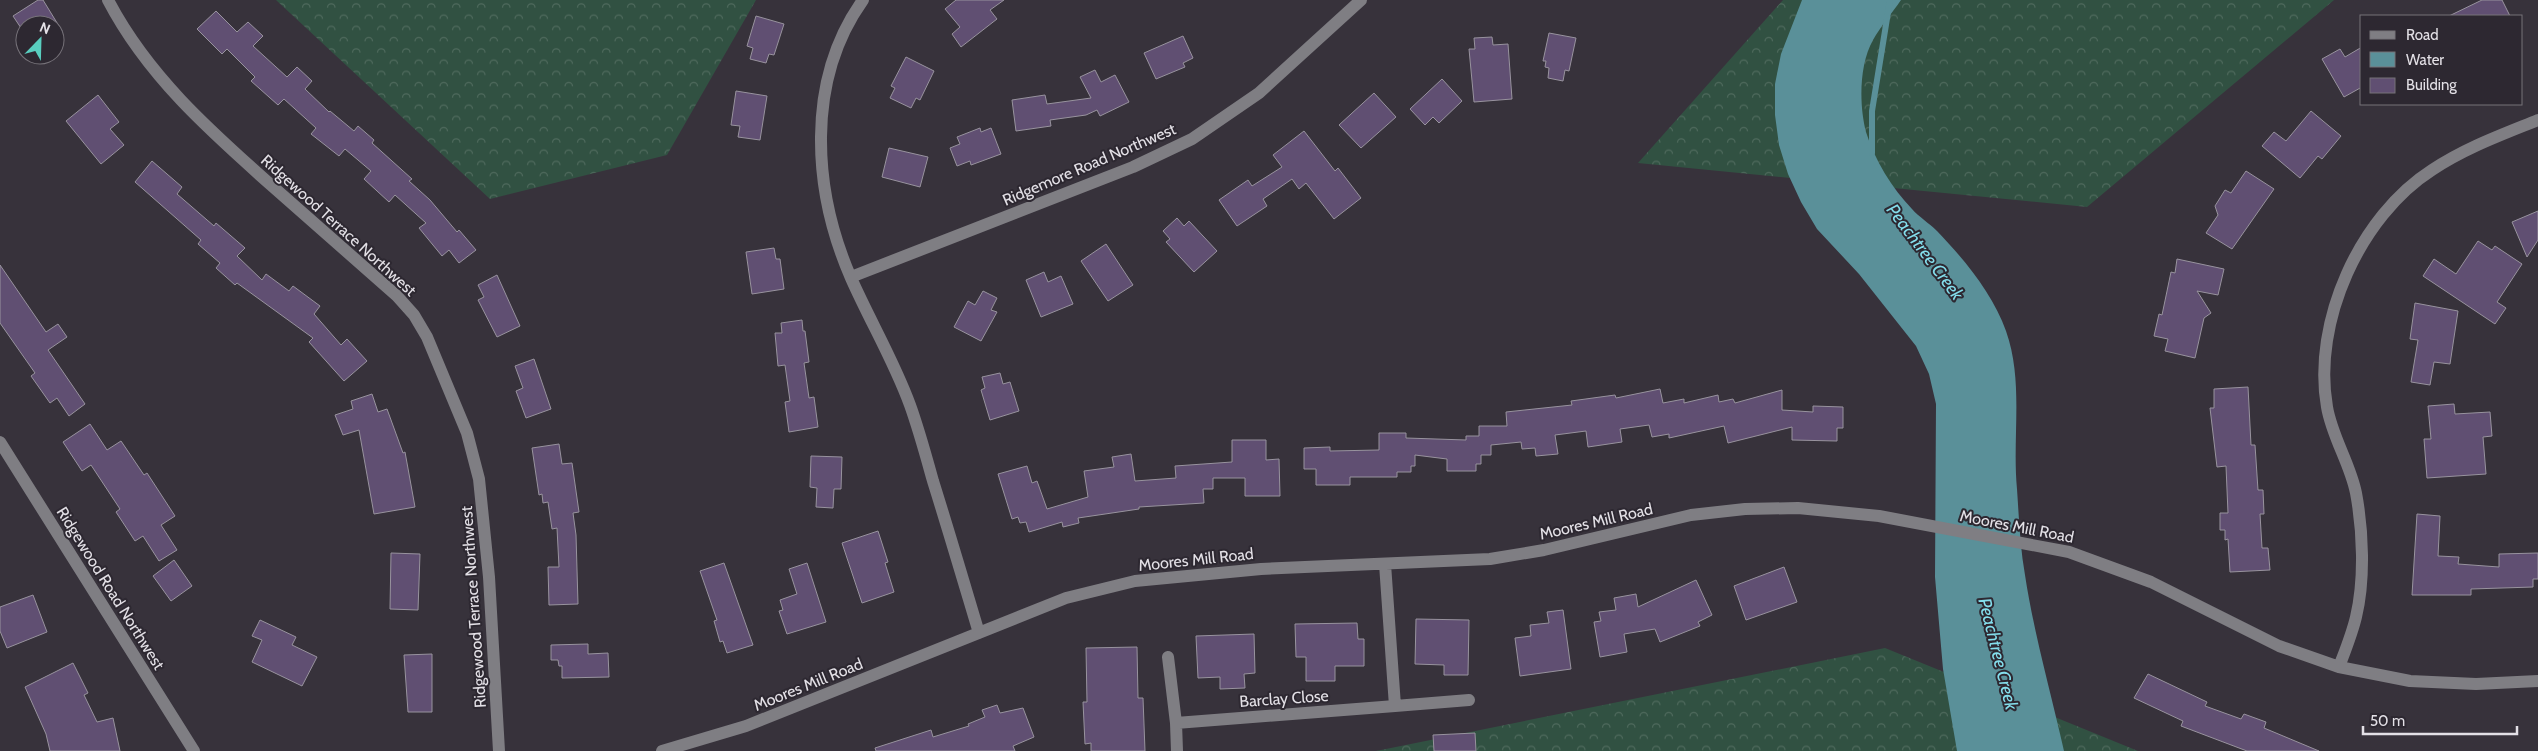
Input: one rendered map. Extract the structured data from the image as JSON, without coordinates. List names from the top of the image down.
{
  "streets": {
    "street": [
      "Ridgemore Road Northwest",
      "Ridgewood Terrace Northwest",
      "Moores Mill Road",
      "Ridgewood Road Northwest",
      "Barclay Close"
    ]
  },
  "water": ["Peachtree Creek"],
  "legend": ["Road", "Water", "Building"],
  "scale_bar": "50 m",
  "north": "top right"
}
